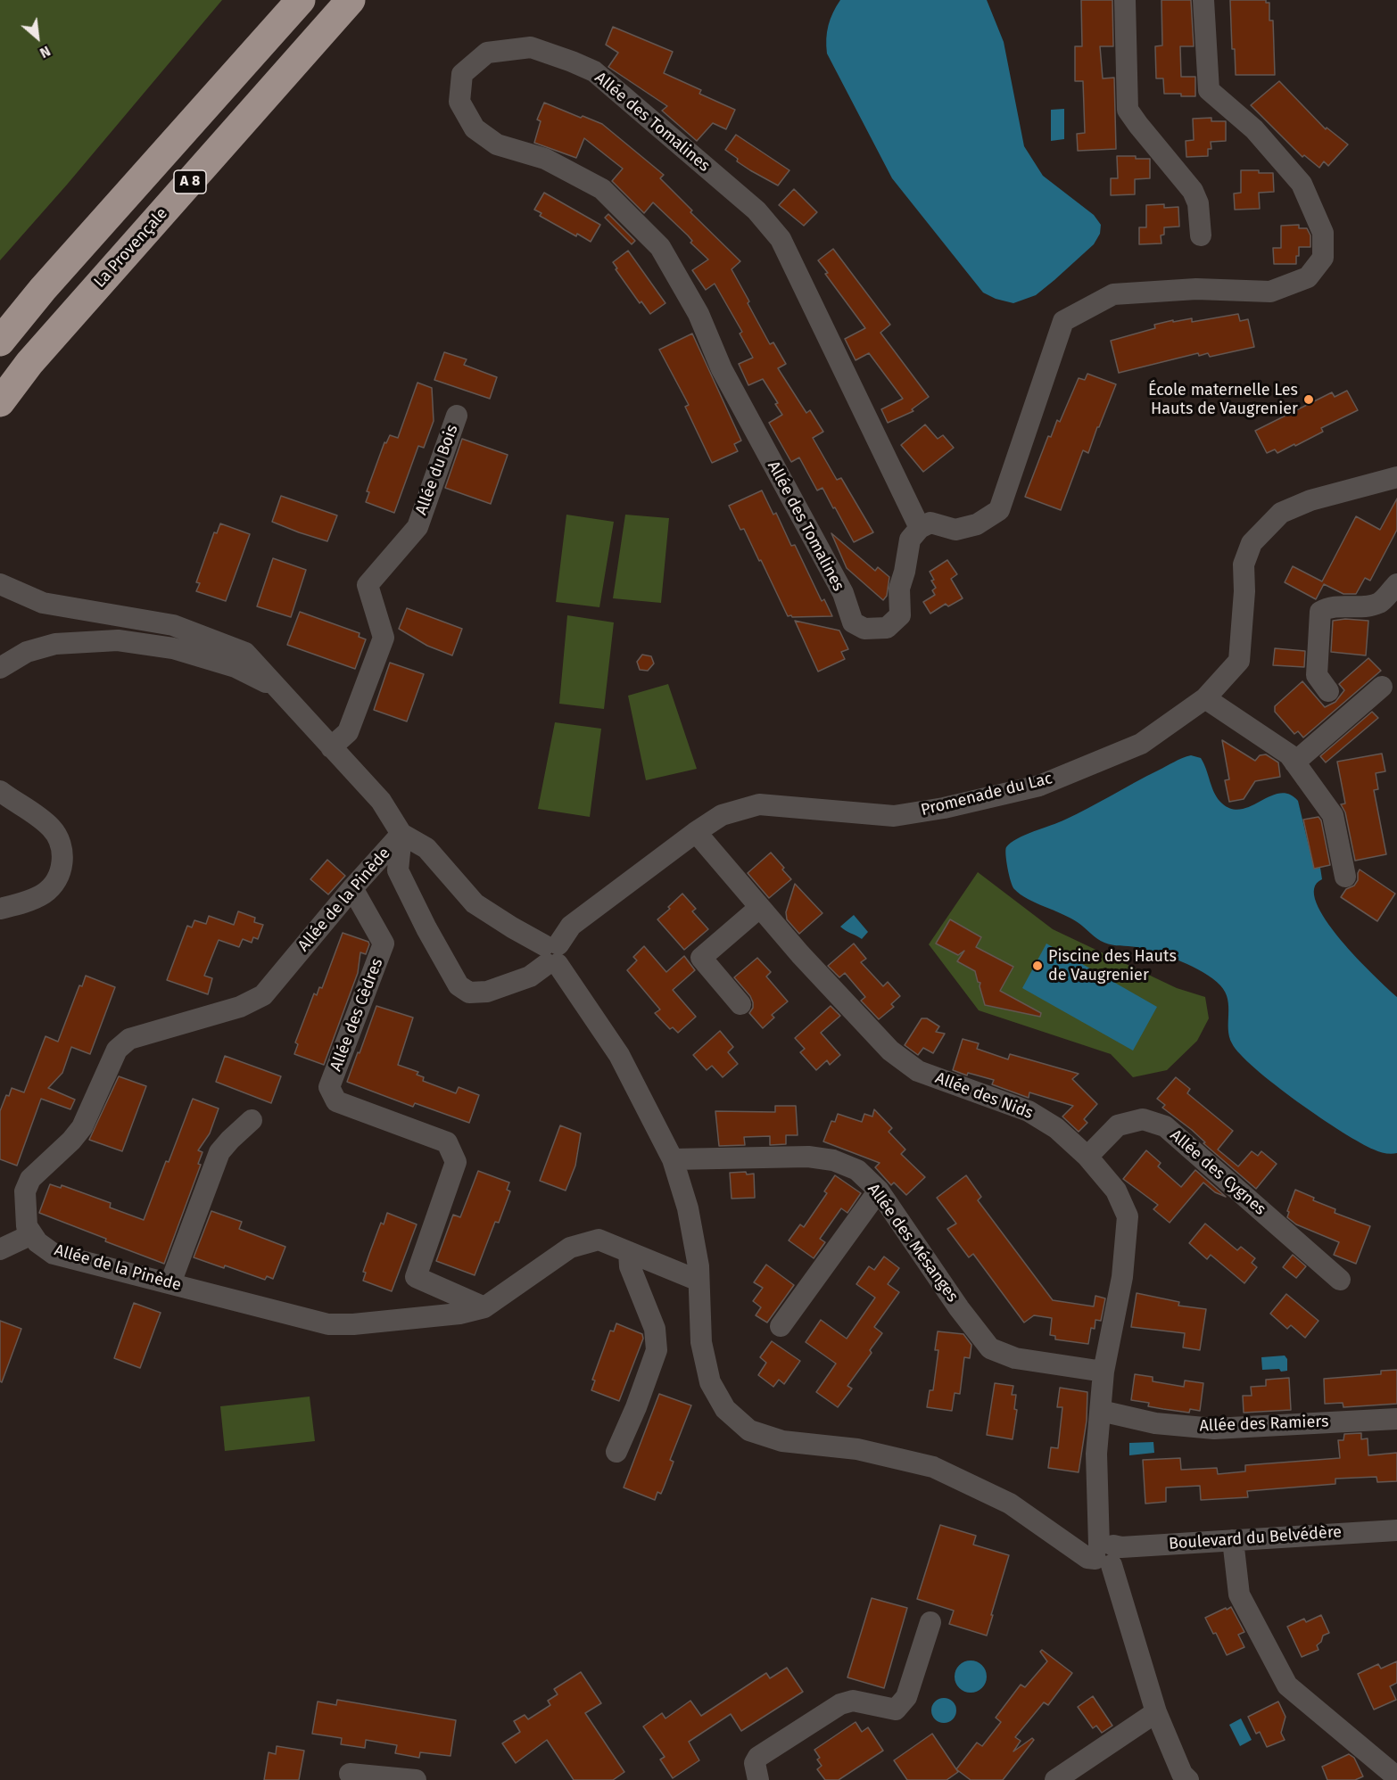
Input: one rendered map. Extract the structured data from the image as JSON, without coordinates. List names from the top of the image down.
{
  "streets": {
    "highway": ["A 8", "La Provençale"],
    "street": [
      "Allée des Tomalines",
      "Allée du Bois",
      "Promenade du Lac",
      "Allée de la Pinède",
      "Allée des Cèdres",
      "Allée des Nids",
      "Allée des Cygnes",
      "Allée des Mésanges",
      "Allée des Ramiers",
      "Boulevard du Belvédère"
    ]
  },
  "crossings": [
    ["Promenade du Lac", "Allée des Nids"],
    ["Allée de la Pinède", "Allée des Cèdres"],
    ["Allée des Nids", "Allée des Cygnes"],
    ["Allée des Nids", "Allée des Mésanges"],
    ["Allée des Nids", "Allée des Ramiers"],
    ["Allée des Nids", "Boulevard du Belvédère"]
  ],
  "places": ["École maternelle Les Hauts de Vaugrenier", "Piscine des Hauts de Vaugrenier"],
  "north": "bottom right"
}
